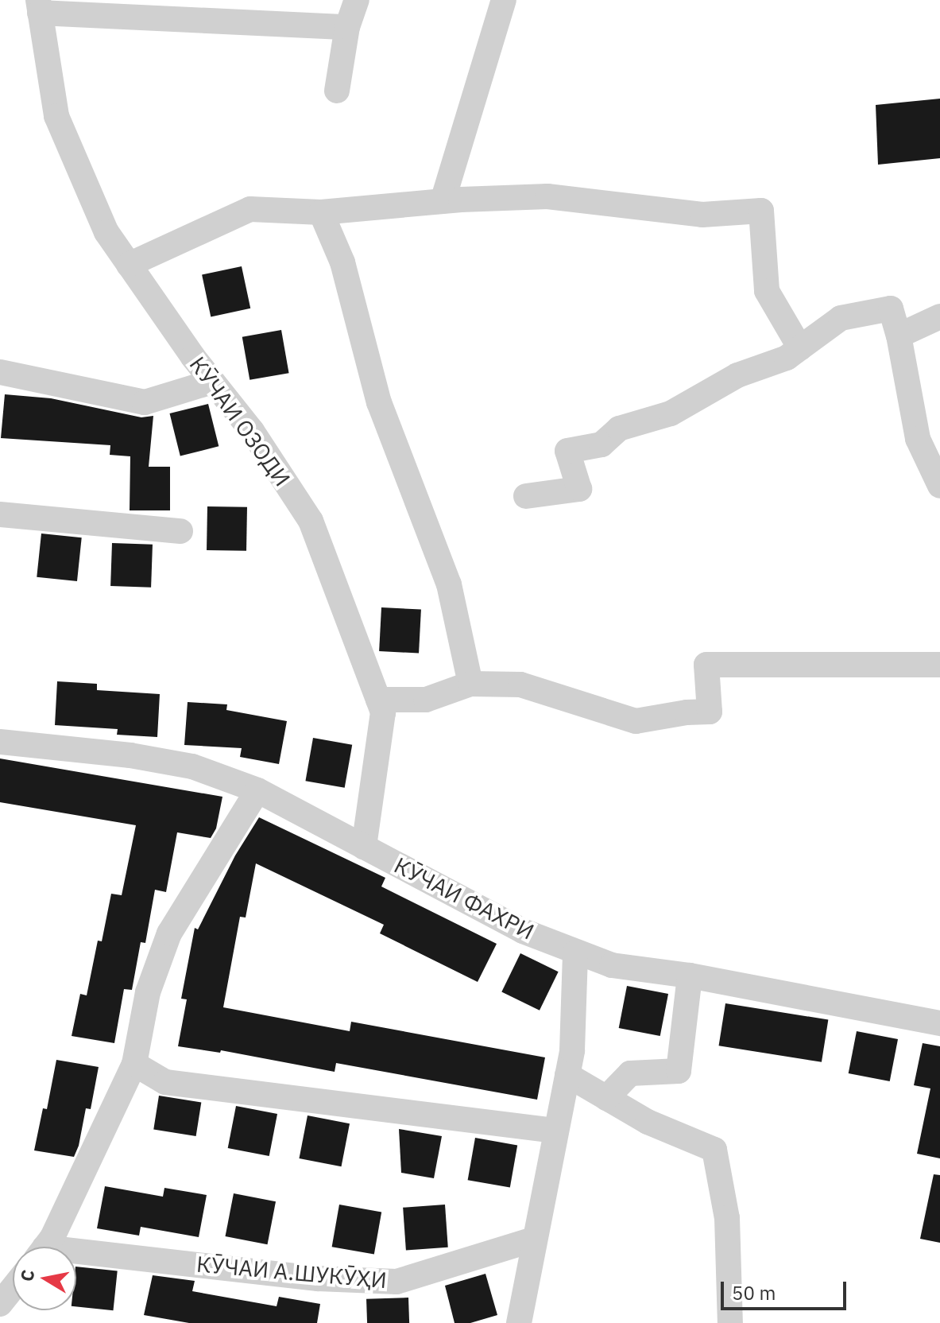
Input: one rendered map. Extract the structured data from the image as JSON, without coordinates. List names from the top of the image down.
{
  "streets": {
    "street": ["КӮЧАИ ОЗОДИ", "КӮЧАИ ФАХРИ", "КӮЧАИ А.ШУКӮҲИ"]
  },
  "crossings": [
    ["КӮЧАИ ОЗОДИ", "КӮЧАИ ФАХРИ"],
    ["КӮЧАИ ФАХРИ", "КӮЧАИ А.ШУКӮҲИ"]
  ],
  "scale_bar": "50 m",
  "north": "left"
}
